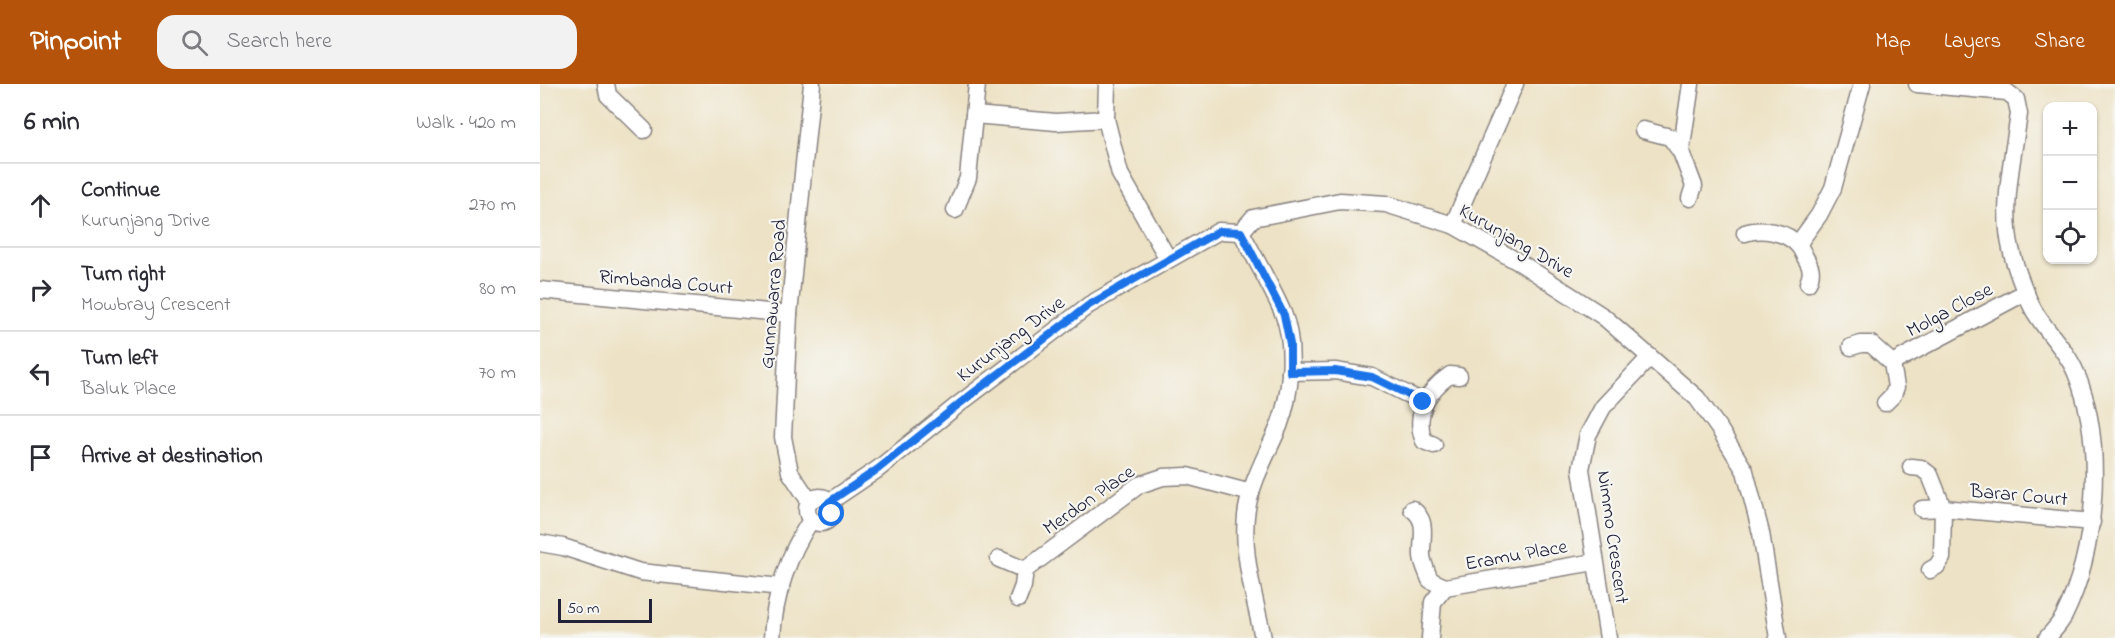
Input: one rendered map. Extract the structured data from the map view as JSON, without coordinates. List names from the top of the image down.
{
  "streets": {
    "street": [
      "Kurunjang Drive",
      "Rimbanda Court",
      "Gunnawarra Road",
      "Molga Close",
      "Barar Court",
      "Merdon Place",
      "Nimmo Crescent",
      "Eramu Place"
    ]
  },
  "crossings": [
    ["Kurunjang Drive", "Gunnawarra Road"],
    ["Kurunjang Drive", "Nimmo Crescent"],
    ["Rimbanda Court", "Gunnawarra Road"],
    ["Nimmo Crescent", "Eramu Place"]
  ],
  "scale_bar": "50 m",
  "page": {
    "header": "Pinpoint",
    "search": "Search here",
    "nav": ["Map", "Layers", "Share"],
    "heading": ["6 min", "Walk · 420 m"],
    "map_buttons": ["+", "−"],
    "list": [
      ["Continue", "Kurunjang Drive", "270 m"],
      ["Turn right", "Mowbray Crescent", "80 m"],
      ["Turn left", "Baluk Place", "70 m"],
      "Arrive at destination"
    ],
    "scale": "50 m"
  }
}
